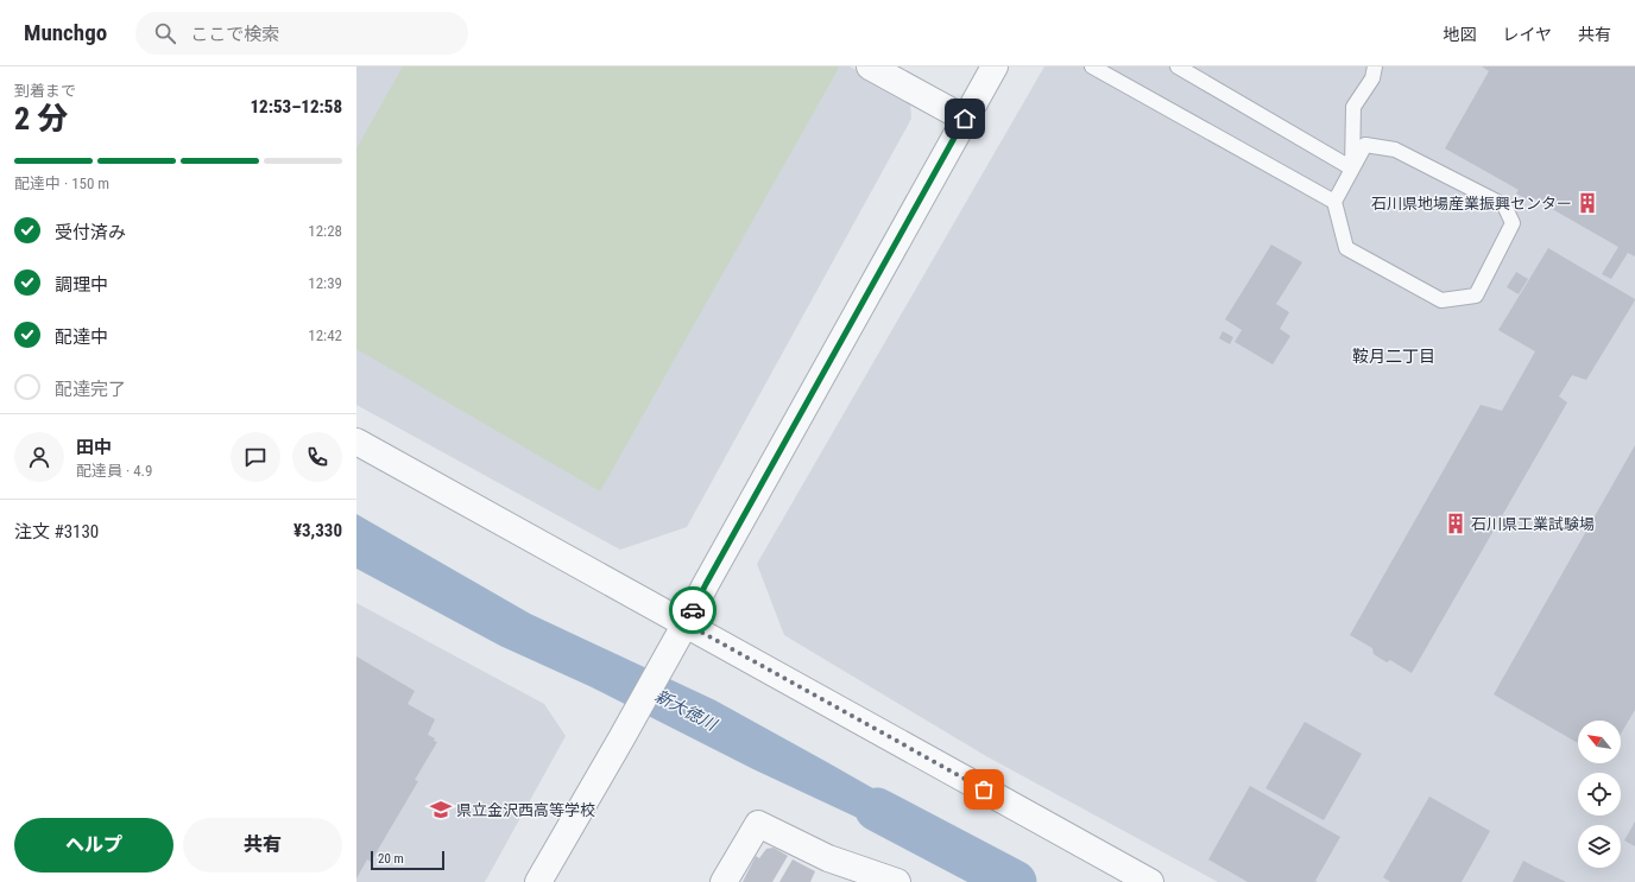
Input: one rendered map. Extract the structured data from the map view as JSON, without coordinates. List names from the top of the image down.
{
  "districts": ["鞍月二丁目"],
  "water": ["新大徳川"],
  "places": {
    "building": ["石川県地場産業振興センター", "石川県工業試験場"],
    "school or university": ["県立金沢西高等学校"]
  },
  "scale_bar": "20 m",
  "north": "top left",
  "page": {
    "header": "Munchgo",
    "search": "ここで検索",
    "nav": ["地図", "レイヤ", "共有"],
    "heading": ["2 分", "到着まで", "12:53–12:58"],
    "panel": [
      "田中",
      "配達員 · 4.9",
      "注文 #3130",
      "¥3,330"
    ],
    "bar": "配達中 · 150 m",
    "list": [
      ["受付済み", "12:28"],
      ["調理中", "12:39"],
      ["配達中", "12:42"],
      "配達完了"
    ],
    "buttons": ["ヘルプ", "共有"],
    "scale": "20 m"
  }
}
